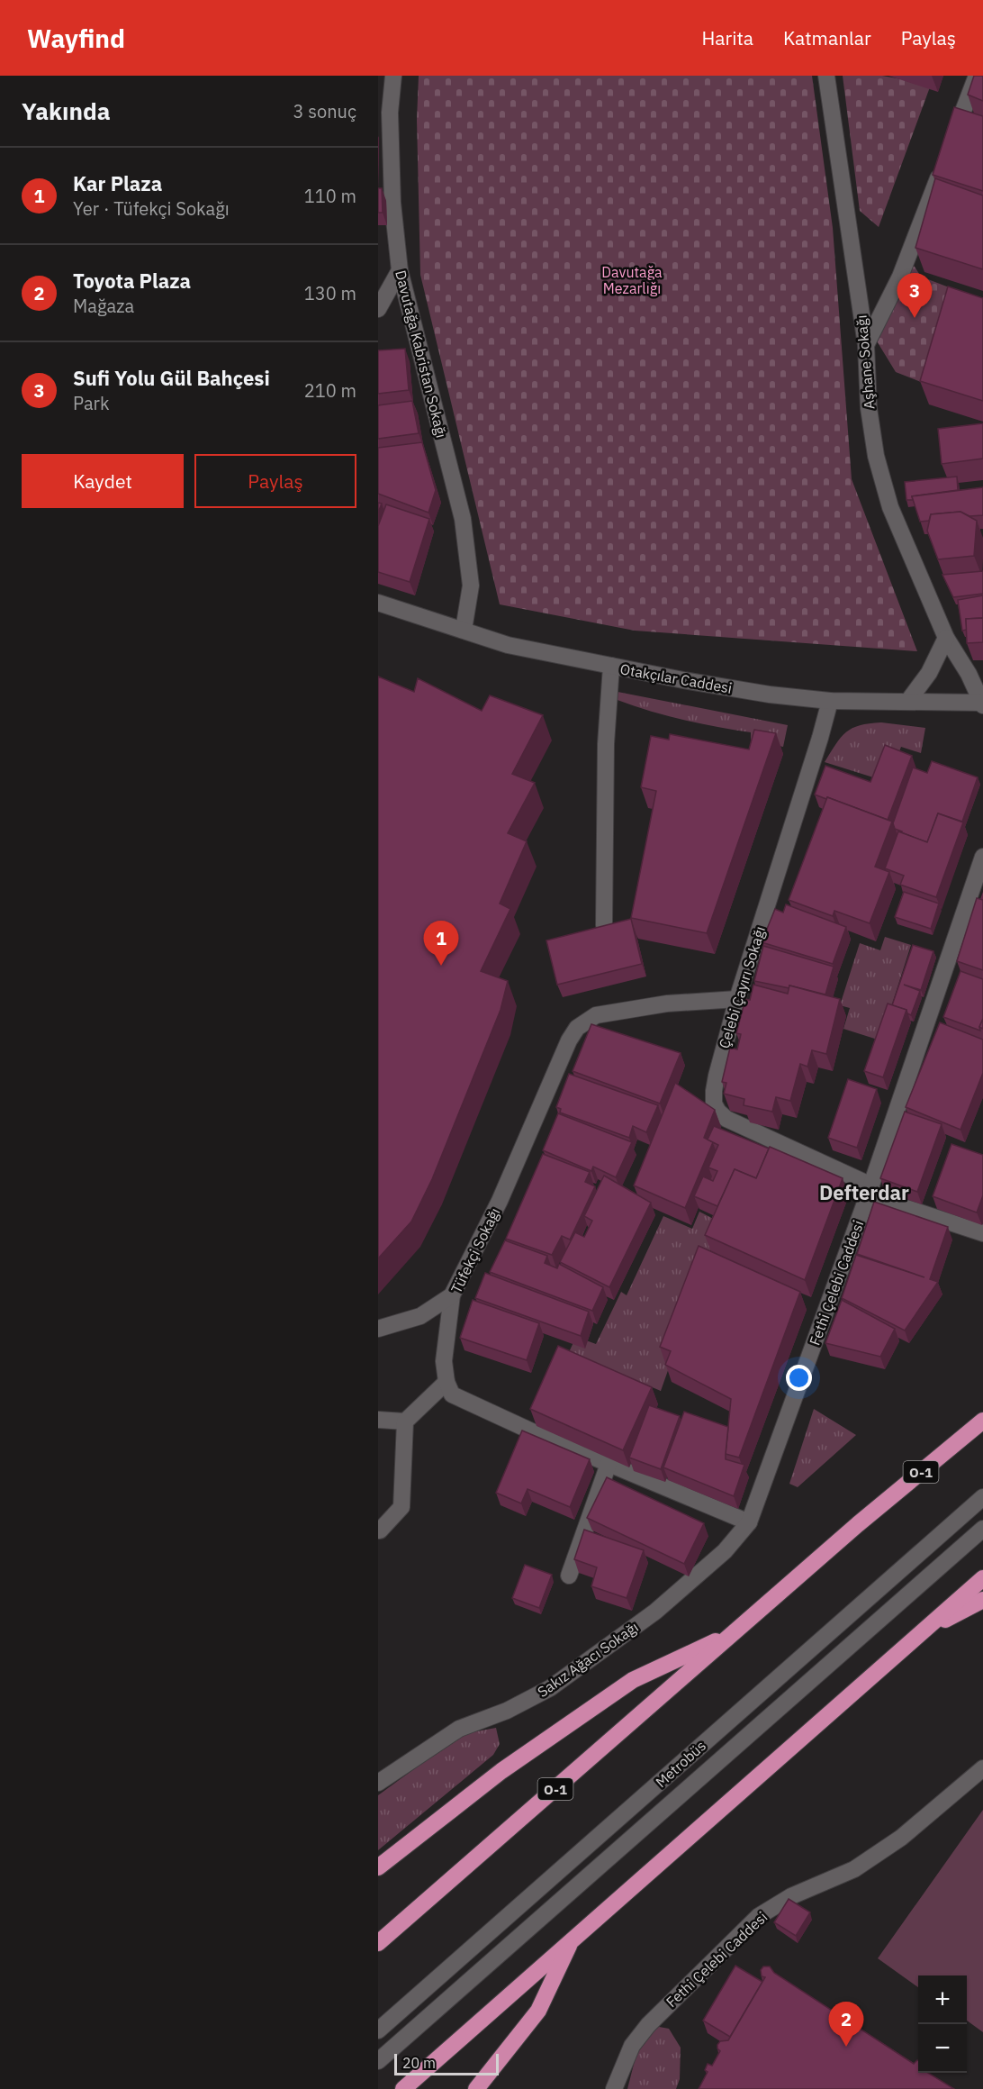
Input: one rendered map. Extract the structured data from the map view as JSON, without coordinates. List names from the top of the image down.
{
  "streets": {
    "highway": ["O-1"],
    "street": [
      "Davutağa Kabristan Sokağı",
      "Aşhane Sokağı",
      "Otakçılar Caddesi",
      "Çelebi Çayırı Sokağı",
      "Tüfekçi Sokağı",
      "Fethi Çelebi Caddesi",
      "Sakız Ağacı Sokağı",
      "Metrobüs"
    ]
  },
  "crossings": [
    ["Davutağa Kabristan Sokağı", "Otakçılar Caddesi"],
    ["Aşhane Sokağı", "Otakçılar Caddesi"],
    ["Otakçılar Caddesi", "Çelebi Çayırı Sokağı"],
    ["Çelebi Çayırı Sokağı", "Tüfekçi Sokağı"],
    ["Çelebi Çayırı Sokağı", "Fethi Çelebi Caddesi"],
    ["Fethi Çelebi Caddesi", "Sakız Ağacı Sokağı"]
  ],
  "districts": ["Defterdar"],
  "parks": ["Davutağa Mezarlığı"],
  "scale_bar": "20 m",
  "page": {
    "header": "Wayfind",
    "nav": ["Harita", "Katmanlar", "Paylaş"],
    "heading": ["Yakında", "3 sonuç"],
    "list": [
      {
        "mark": "1",
        "name": "Kar Plaza",
        "note": "Yer · Tüfekçi Sokağı",
        "value": "110 m"
      },
      {
        "mark": "2",
        "name": "Toyota Plaza",
        "note": "Mağaza",
        "value": "130 m"
      },
      {
        "mark": "3",
        "name": "Sufi Yolu Gül Bahçesi",
        "note": "Park",
        "value": "210 m"
      }
    ],
    "pins": ["3", "1", "2"],
    "buttons": ["Kaydet", "Paylaş"],
    "map_buttons": ["+", "−"],
    "scale": "20 m"
  }
}
